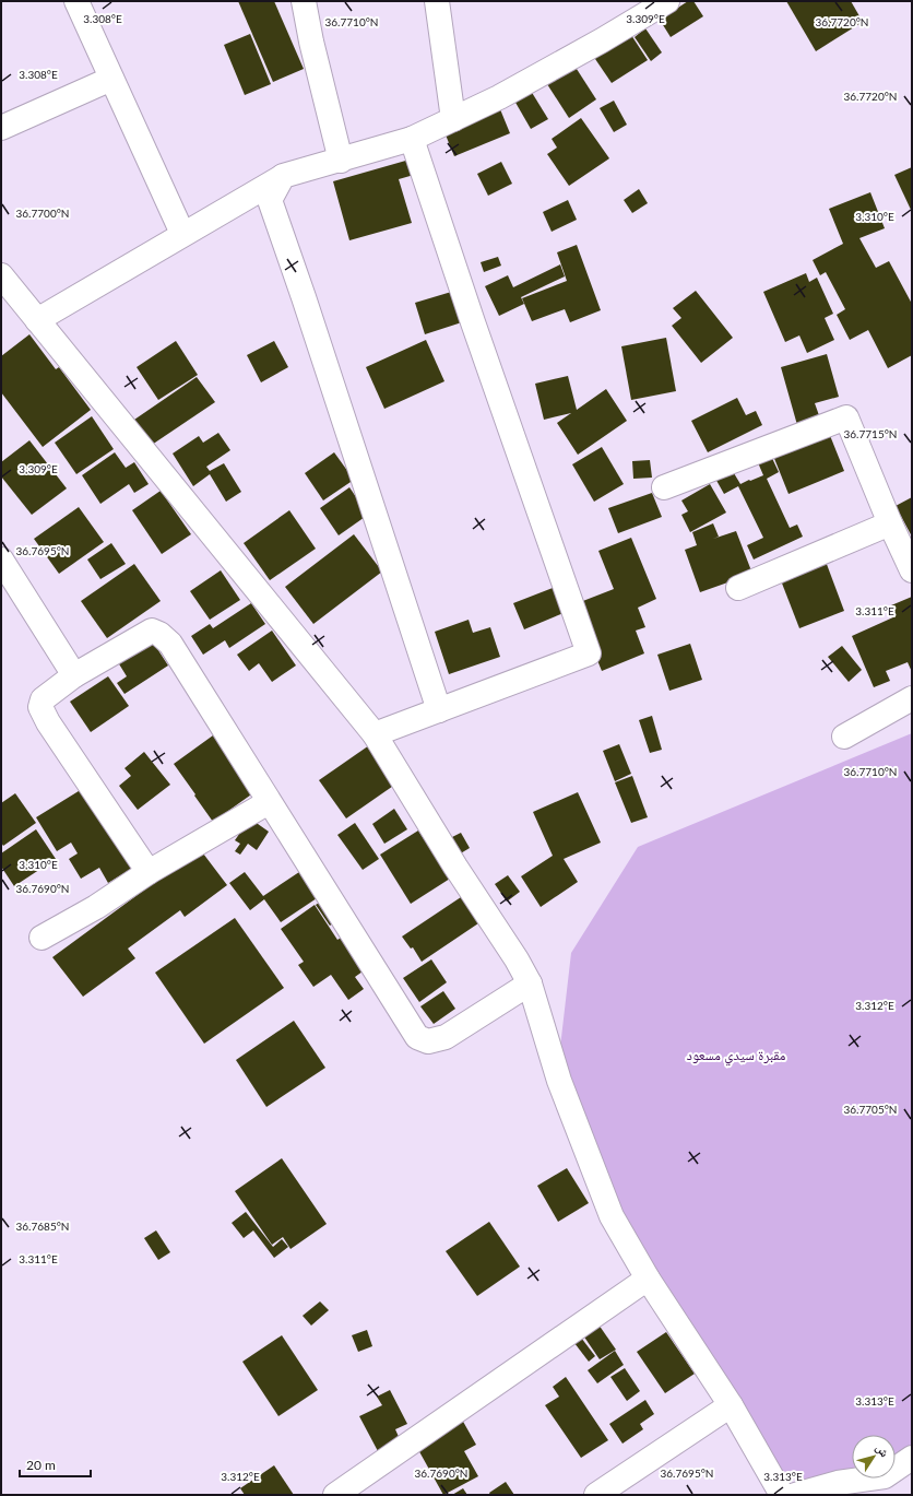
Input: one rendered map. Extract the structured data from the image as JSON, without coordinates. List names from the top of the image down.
{
  "parks": ["مقبرة سيدي مسعود"],
  "scale_bar": "20 m",
  "north": "top right",
  "coordinates": [
    "3.309°E",
    "3.308°E",
    "36.7710°N",
    "36.7720°N",
    "36.7700°N",
    "3.310°E",
    "36.7715°N",
    "36.7695°N",
    "3.311°E",
    "36.7690°N",
    "3.312°E",
    "36.7705°N",
    "36.7685°N",
    "3.313°E"
  ]
}
